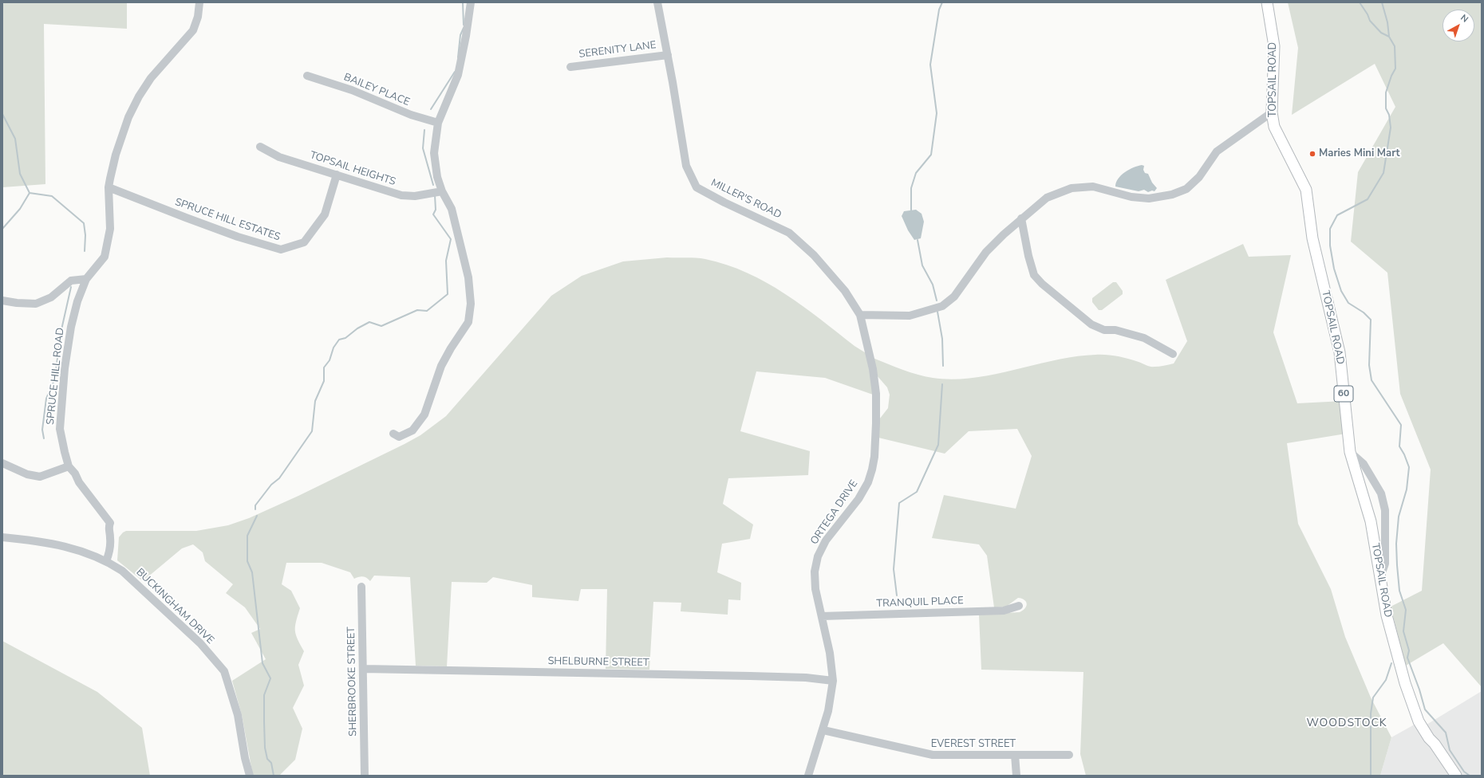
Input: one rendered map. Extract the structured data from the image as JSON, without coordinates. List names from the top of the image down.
{
  "streets": {
    "main road": ["TOPSAIL ROAD", "60"],
    "street": [
      "SERENITY LANE",
      "BAILEY PLACE",
      "TOPSAIL HEIGHTS",
      "MILLER'S ROAD",
      "SPRUCE HILL ESTATES",
      "SPRUCE HILL ROAD",
      "ORTEGA DRIVE",
      "TRANQUIL PLACE",
      "BUCKINGHAM DRIVE",
      "SHELBURNE STREET",
      "SHERBROOKE STREET",
      "EVEREST STREET"
    ]
  },
  "crossings": [
    ["SERENITY LANE", "MILLER'S ROAD"],
    ["TOPSAIL HEIGHTS", "SPRUCE HILL ESTATES"],
    ["MILLER'S ROAD", "ORTEGA DRIVE"],
    ["SPRUCE HILL ESTATES", "SPRUCE HILL ROAD"],
    ["SPRUCE HILL ROAD", "BUCKINGHAM DRIVE"],
    ["ORTEGA DRIVE", "TRANQUIL PLACE"],
    ["ORTEGA DRIVE", "SHELBURNE STREET"],
    ["ORTEGA DRIVE", "EVEREST STREET"],
    ["SHELBURNE STREET", "SHERBROOKE STREET"]
  ],
  "districts": ["WOODSTOCK"],
  "places": ["Maries Mini Mart"],
  "north": "top right"
}
